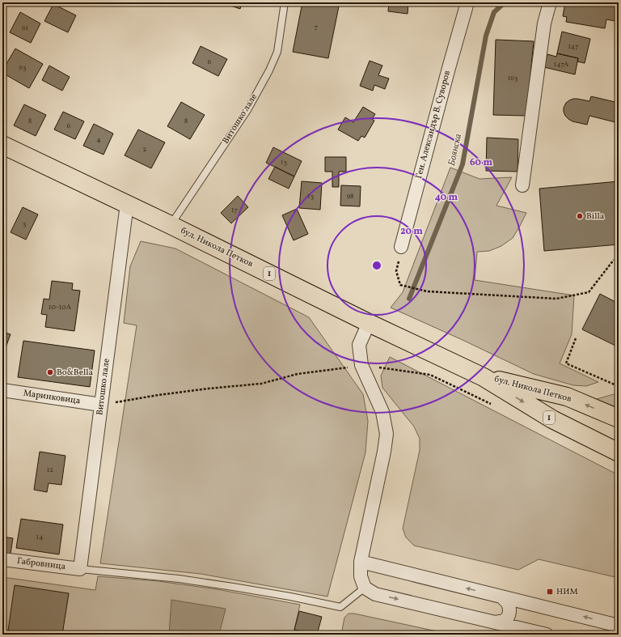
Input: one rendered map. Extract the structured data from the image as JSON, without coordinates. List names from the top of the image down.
{
  "streets": {
    "highway": ["бул. Никола Петков", "1"],
    "street": [
      "Витошко лале",
      "Ген. Александър В. Суворов",
      "Маринковица",
      "Габровница"
    ]
  },
  "crossings": [
    ["Витошко лале", "бул. Никола Петков"],
    ["Витошко лале", "Маринковица"],
    ["Витошко лале", "Габровница"]
  ],
  "water": ["Боянска"],
  "places": {
    "other": ["Billa", "Bo&Bella"],
    "transit": ["НИМ"]
  },
  "house_numbers": [
    "7",
    "61",
    "147",
    "6",
    "147А",
    "63",
    "163",
    "8",
    "8",
    "6",
    "4",
    "2",
    "13",
    "13",
    "98",
    "17",
    "3",
    "10-10А",
    "12",
    "14"
  ],
  "rings": ["60 m", "40 m", "20 m"]
}
